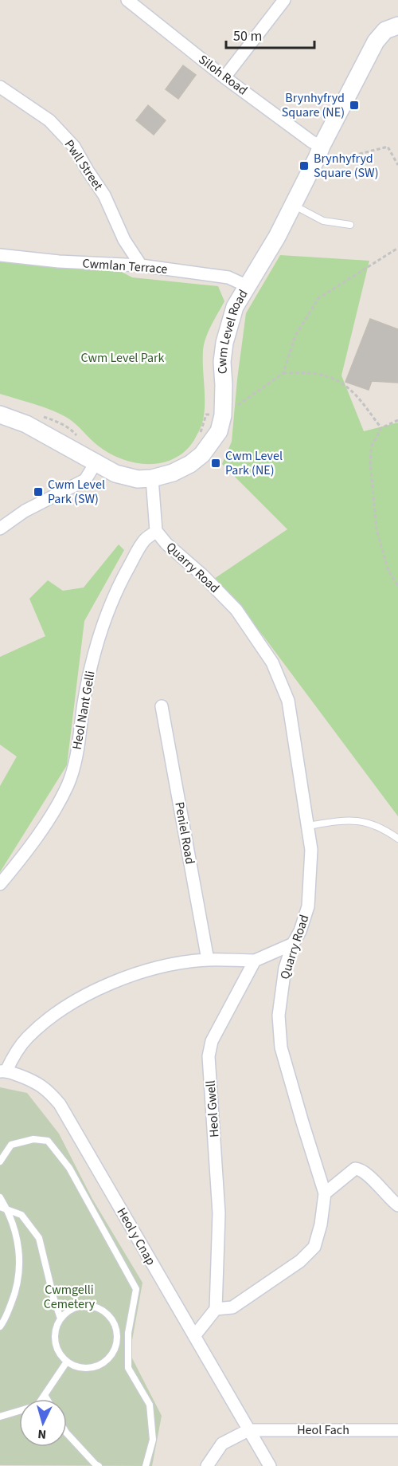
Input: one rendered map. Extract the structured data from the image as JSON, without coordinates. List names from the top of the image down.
{
  "streets": {
    "street": [
      "Siloh Road",
      "Pwll Street",
      "Cwmlan Terrace",
      "Cwm Level Road",
      "Quarry Road",
      "Heol Nant Gelli",
      "Peniel Road",
      "Heol Gwell",
      "Heol y Cnap",
      "Heol Fach"
    ]
  },
  "crossings": [
    ["Siloh Road", "Cwm Level Road"],
    ["Pwll Street", "Cwmlan Terrace"],
    ["Cwmlan Terrace", "Cwm Level Road"],
    ["Cwm Level Road", "Quarry Road"],
    ["Quarry Road", "Heol Nant Gelli"],
    ["Quarry Road", "Heol Gwell"],
    ["Heol y Cnap", "Heol Fach"]
  ],
  "parks": ["Cwm Level Park", "Cwmgelli Cemetery"],
  "places": {
    "transit": [
      "Brynhyfryd Square (NE)",
      "Brynhyfryd Square (SW)",
      "Cwm Level Park (NE)",
      "Cwm Level Park (SW)"
    ]
  },
  "scale_bar": "50 m",
  "north": "bottom"
}
